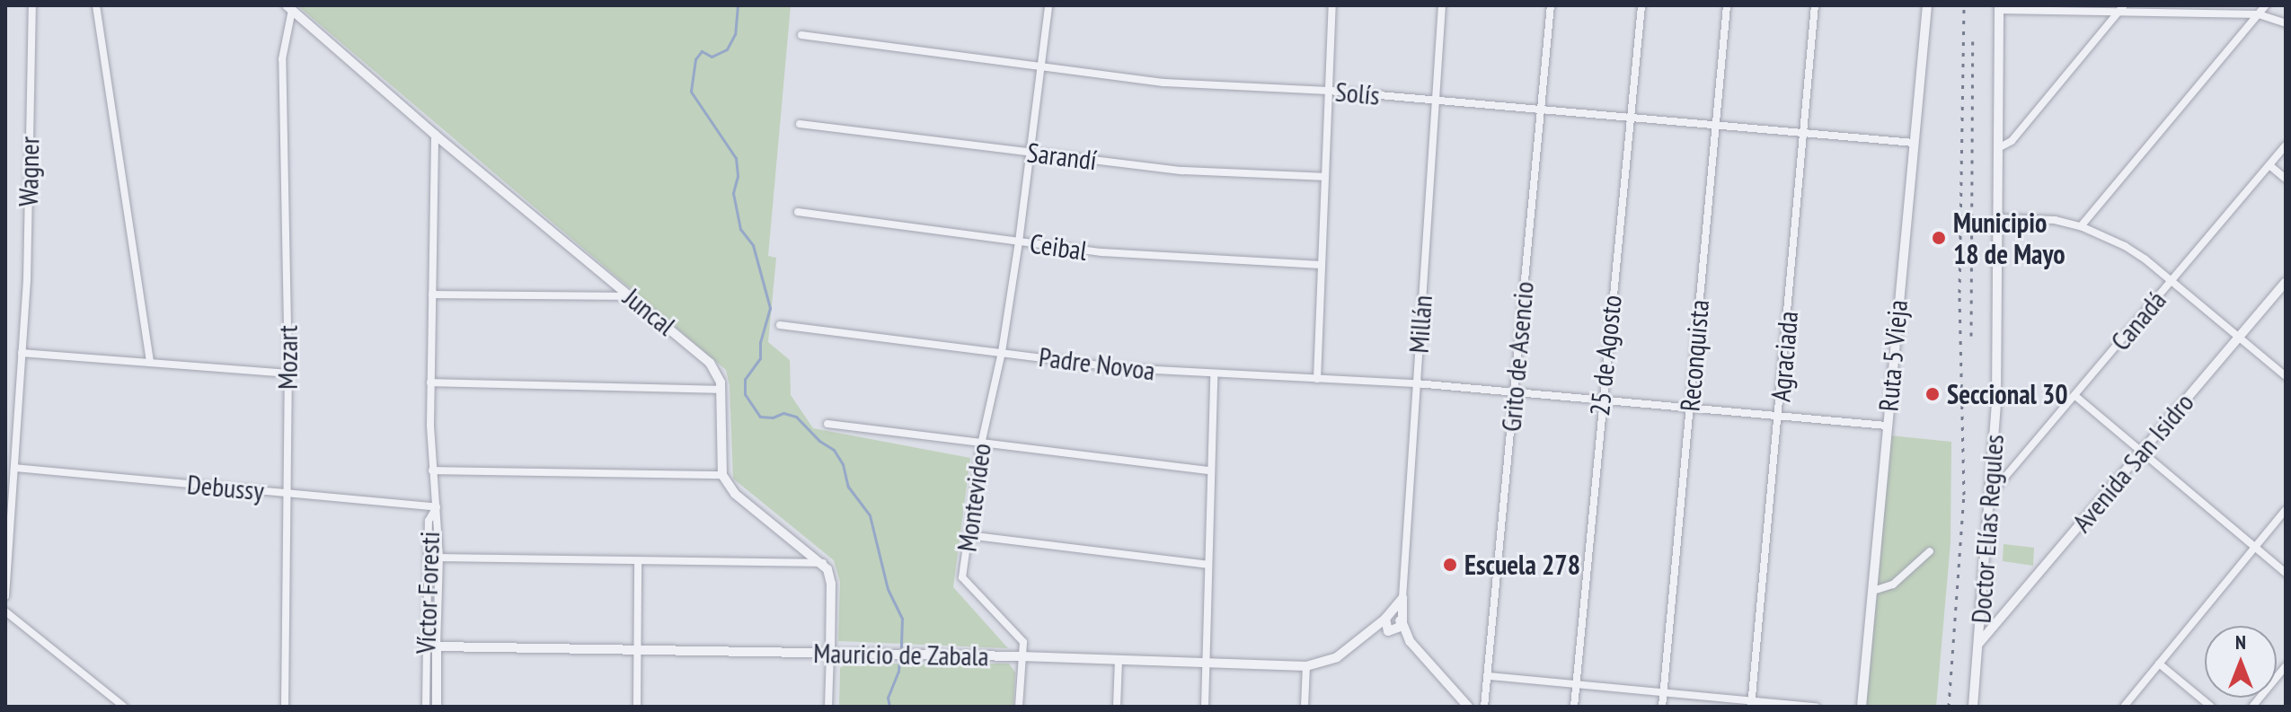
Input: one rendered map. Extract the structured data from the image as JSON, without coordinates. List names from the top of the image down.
{
  "streets": {
    "street": [
      "Solís",
      "Sarandí",
      "Wagner",
      "Ceibal",
      "Juncal",
      "Canadá",
      "Millán",
      "25 de Agosto",
      "Reconquista",
      "Ruta 5 Vieja",
      "Grito de Asencio",
      "Agraciada",
      "Mozart",
      "Padre Novoa",
      "Avenida San Isidro",
      "Debussy",
      "Montevideo",
      "Doctor Elías Regules",
      "Víctor Foresti",
      "Mauricio de Zabala"
    ]
  },
  "crossings": [
    ["Solís", "Millán"],
    ["Solís", "25 de Agosto"],
    ["Solís", "Reconquista"],
    ["Solís", "Ruta 5 Vieja"],
    ["Solís", "Grito de Asencio"],
    ["Solís", "Agraciada"],
    ["Solís", "Montevideo"],
    ["Sarandí", "Montevideo"],
    ["Wagner", "Debussy"],
    ["Ceibal", "Montevideo"],
    ["Juncal", "Mozart"],
    ["Canadá", "Doctor Elías Regules"],
    ["Millán", "Padre Novoa"],
    ["Millán", "Mauricio de Zabala"],
    ["25 de Agosto", "Padre Novoa"],
    ["Reconquista", "Padre Novoa"],
    ["Ruta 5 Vieja", "Padre Novoa"],
    ["Grito de Asencio", "Padre Novoa"],
    ["Agraciada", "Padre Novoa"],
    ["Mozart", "Debussy"],
    ["Padre Novoa", "Montevideo"],
    ["Avenida San Isidro", "Doctor Elías Regules"],
    ["Debussy", "Víctor Foresti"],
    ["Montevideo", "Mauricio de Zabala"],
    ["Víctor Foresti", "Mauricio de Zabala"]
  ],
  "places": ["Municipio 18 de Mayo", "Seccional 30", "Escuela 278"],
  "north": "top"
}
